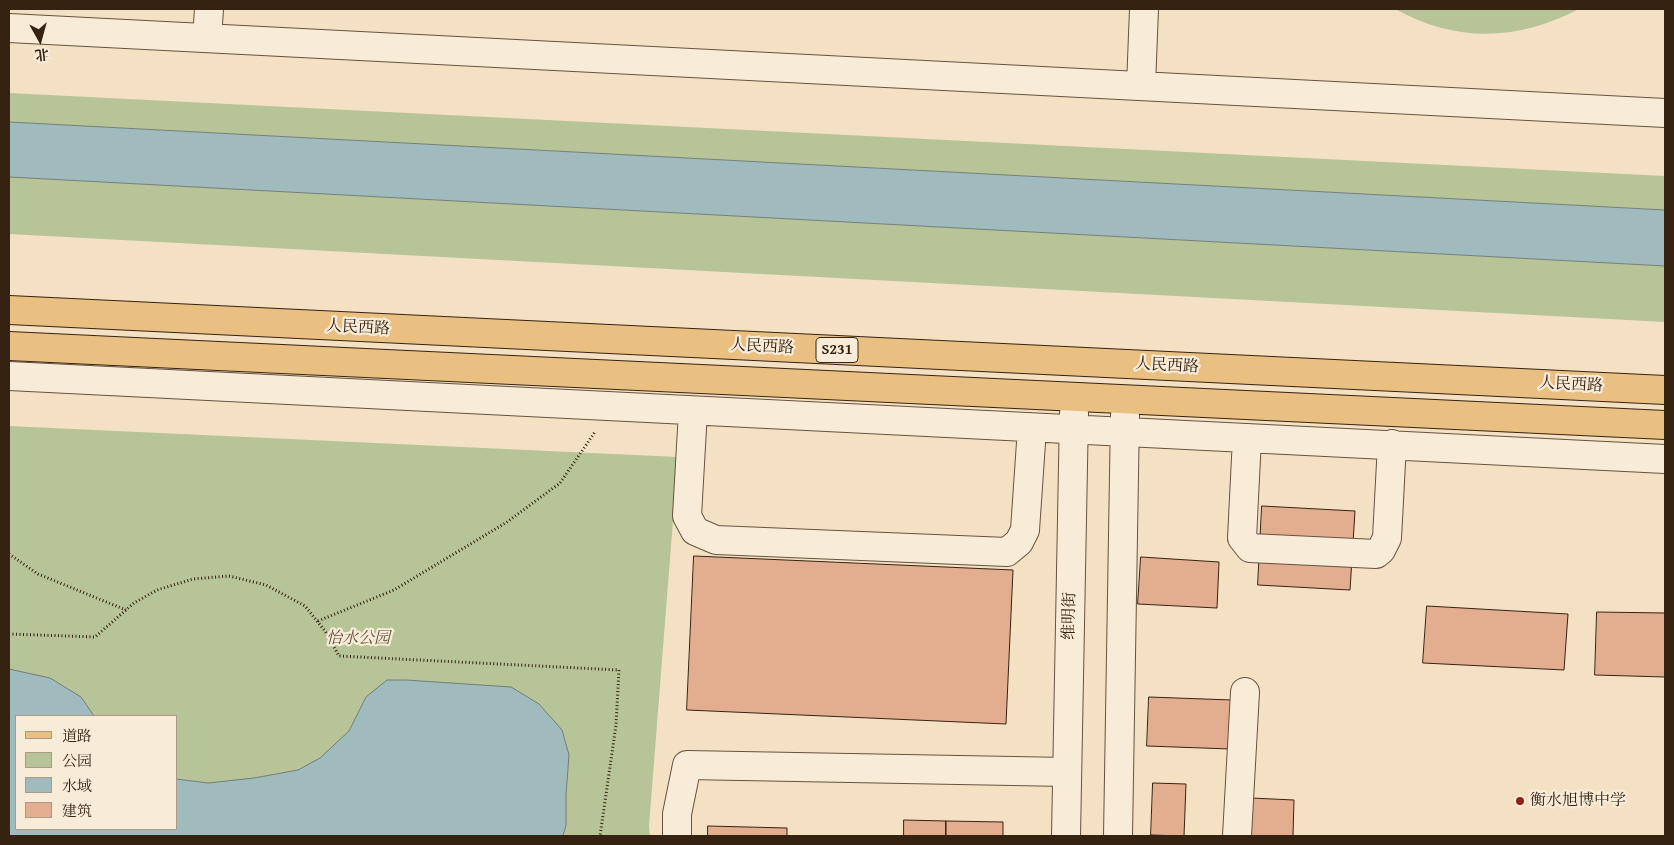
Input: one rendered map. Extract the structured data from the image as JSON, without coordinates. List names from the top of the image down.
{
  "streets": {
    "main road": ["人民西路", "S231"],
    "street": ["维明街"]
  },
  "crossings": [
    ["S231", "维明街"]
  ],
  "parks": ["怡水公园"],
  "places": ["衡水旭博中学"],
  "legend": [
    "道路",
    "公园",
    "水域",
    "建筑"
  ],
  "north": "bottom"
}
